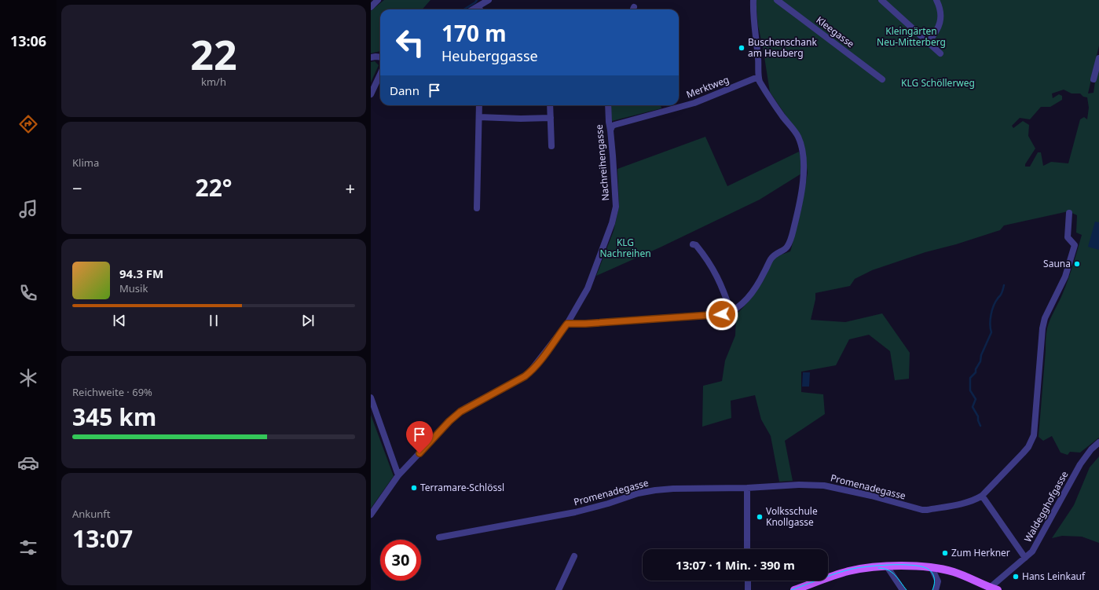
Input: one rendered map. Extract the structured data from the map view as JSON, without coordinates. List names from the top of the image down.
{
  "streets": {
    "street": [
      "Kleegasse",
      "Merktweg",
      "Nachreihengasse",
      "Promenadegasse",
      "Waldegghofgasse"
    ]
  },
  "crossings": [
    ["Merktweg", "Nachreihengasse"]
  ],
  "parks": ["Kleingärten Neu-Mitterberg", "KLG Schöllerweg", "KLG Nachreihen"],
  "places": [
    "Buschenschank am Heuberg",
    "Sauna",
    "Terramare-Schlössl",
    "Volksschule Knollgasse",
    "Zum Herkner",
    "Hans Leinkauf"
  ],
  "page": {
    "tabs": "13:06",
    "tile": [
      ["22", "km/h"],
      "Klima",
      ["Reichweite · 69%", "345 km"],
      ["Ankunft", "13:07"]
    ],
    "turn": ["170 m", "Heuberggasse"],
    "then": "Dann",
    "heat": ["−", "22°", "+"],
    "song": ["94.3 FM", "Musik"],
    "limit": "30",
    "trip": "13:07 · 1 Min. · 390 m"
  }
}
